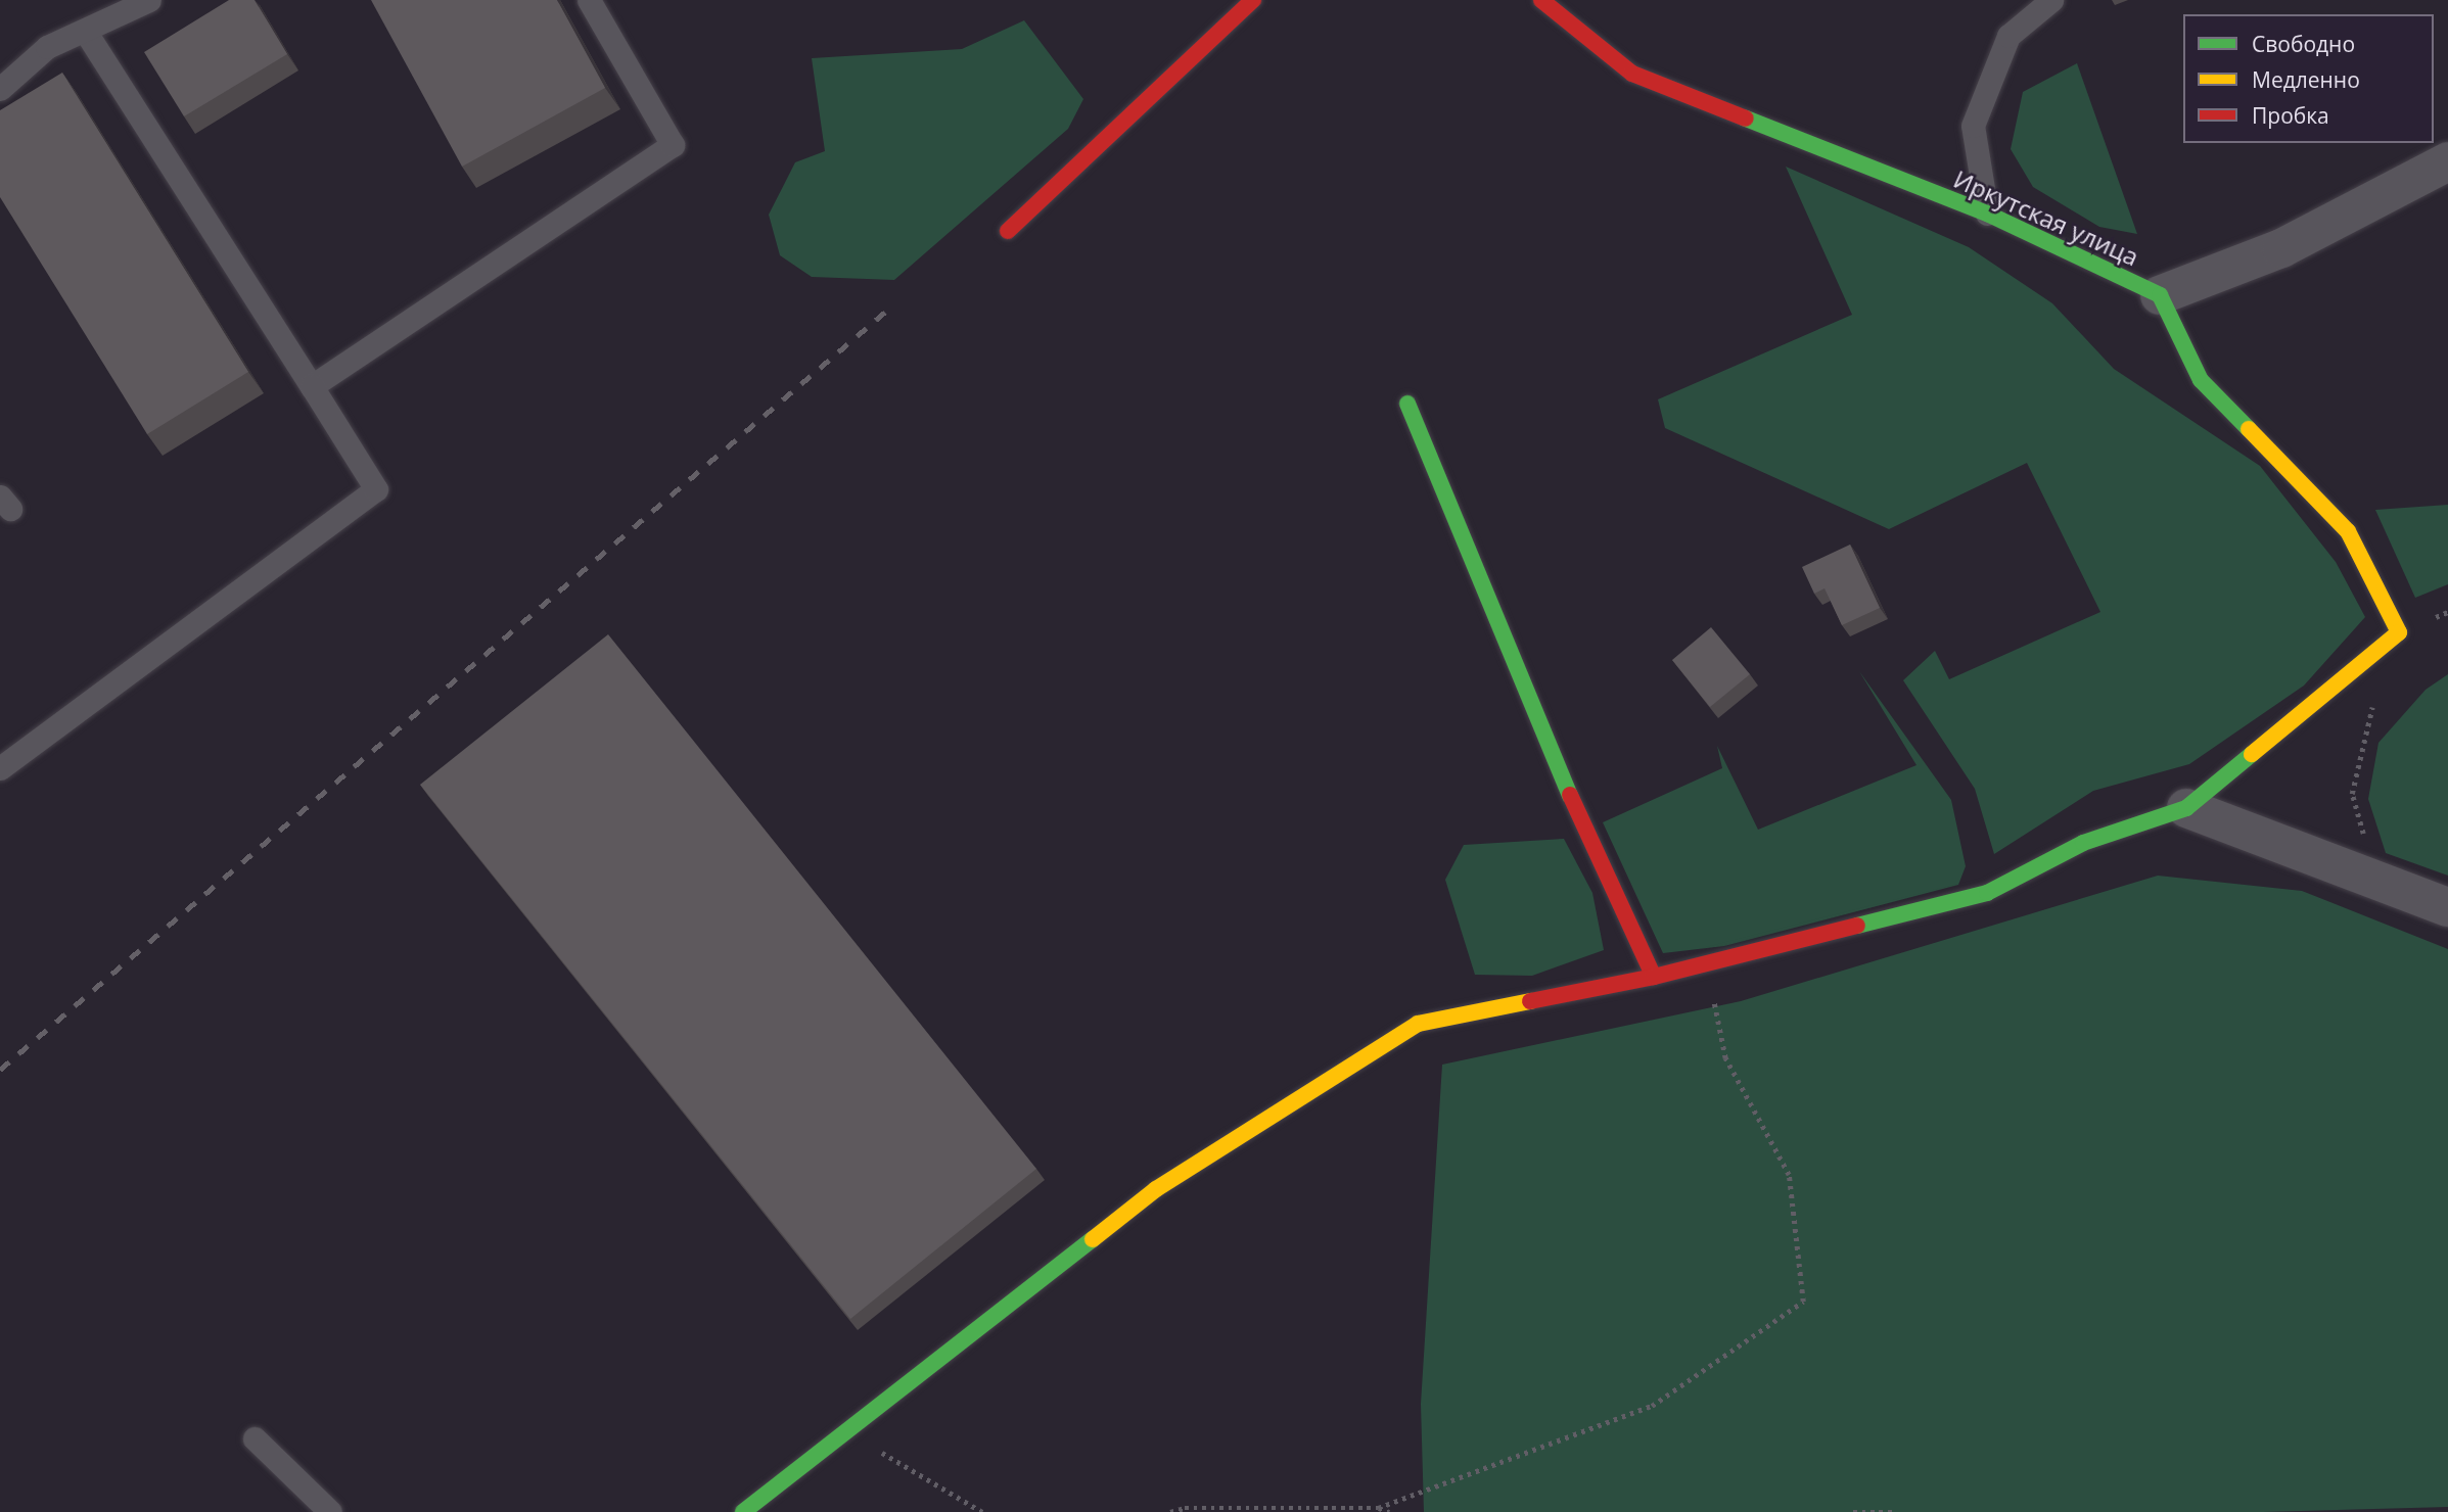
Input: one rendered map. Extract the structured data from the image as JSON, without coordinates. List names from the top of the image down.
{
  "streets": {
    "street": ["Иркутская улица"]
  },
  "legend": ["Свободно", "Медленно", "Пробка"]
}
